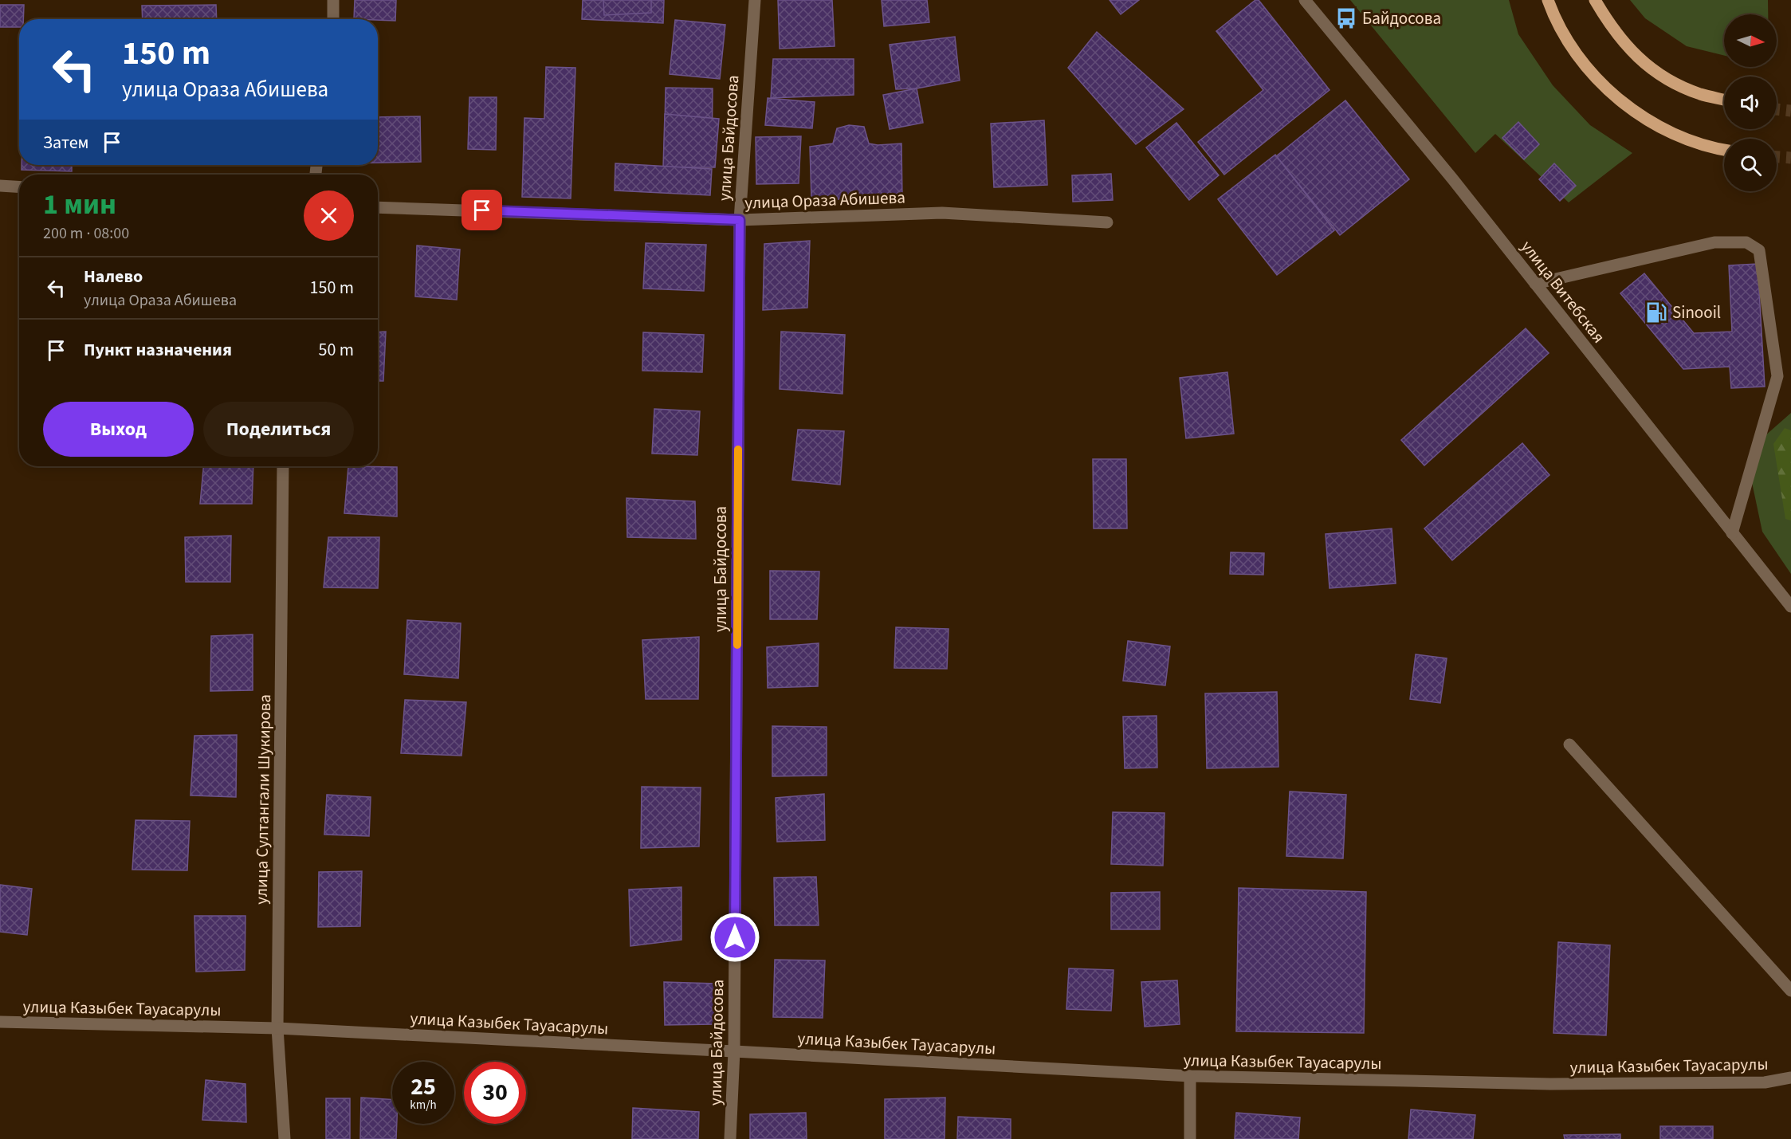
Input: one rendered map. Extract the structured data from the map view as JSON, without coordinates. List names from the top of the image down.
{
  "streets": {
    "street": [
      "улица Байдосова",
      "улица Ораза Абишева",
      "улица Витебская",
      "улица Султангали Шукирова",
      "улица Казыбек Тауасарулы"
    ]
  },
  "crossings": [
    ["улица Байдосова", "улица Ораза Абишева"],
    ["улица Байдосова", "улица Казыбек Тауасарулы"],
    ["улица Султангали Шукирова", "улица Казыбек Тауасарулы"]
  ],
  "places": {
    "bus stop": ["Байдосова"],
    "fuel station": ["Sinooil"]
  },
  "north": "right",
  "page": {
    "turn": ["150 m", "улица Ораза Абишева"],
    "then": "Затем",
    "heading": ["1 мин", "200 m · 08:00"],
    "list": [
      {
        "name": "Налево",
        "note": "улица Ораза Абишева",
        "value": "150 m"
      },
      {
        "name": "Пункт назначения",
        "value": "50 m"
      }
    ],
    "buttons": ["Выход", "Поделиться"],
    "speed": "25 km/h",
    "limit": "30"
  }
}
